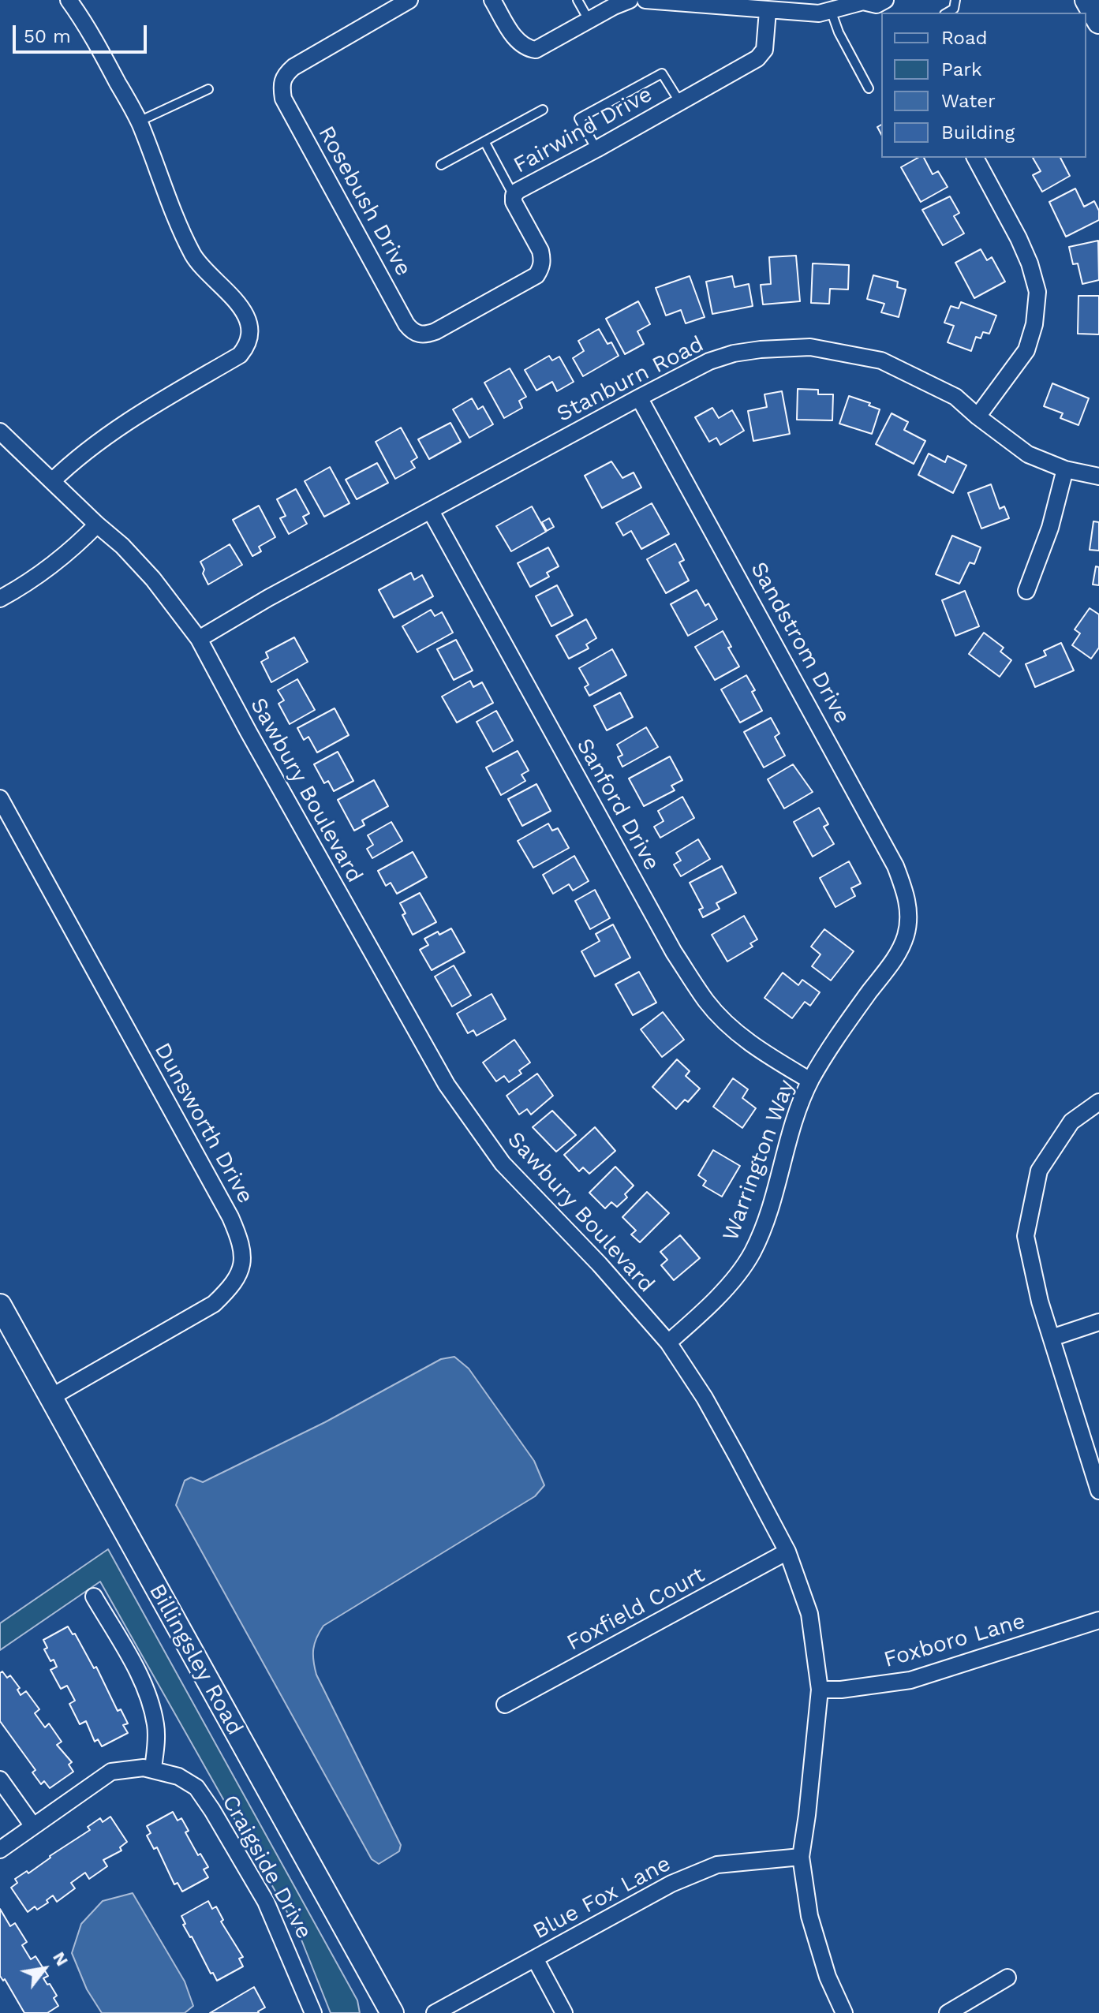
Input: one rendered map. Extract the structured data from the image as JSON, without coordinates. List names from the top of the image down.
{
  "streets": {
    "street": [
      "Fairwind Drive",
      "Rosebush Drive",
      "Stanburn Road",
      "Sandstrom Drive",
      "Sawbury Boulevard",
      "Sanford Drive",
      "Dunsworth Drive",
      "Warrington Way",
      "Foxfield Court",
      "Foxboro Lane",
      "Billingsley Road",
      "Craigside Drive",
      "Blue Fox Lane"
    ]
  },
  "crossings": [
    ["Fairwind Drive", "Rosebush Drive"],
    ["Stanburn Road", "Sandstrom Drive"],
    ["Stanburn Road", "Sawbury Boulevard"],
    ["Stanburn Road", "Sanford Drive"],
    ["Sandstrom Drive", "Warrington Way"],
    ["Sawbury Boulevard", "Warrington Way"],
    ["Sawbury Boulevard", "Foxfield Court"],
    ["Sawbury Boulevard", "Foxboro Lane"],
    ["Sawbury Boulevard", "Blue Fox Lane"],
    ["Sanford Drive", "Warrington Way"],
    ["Dunsworth Drive", "Billingsley Road"]
  ],
  "legend": [
    "Road",
    "Park",
    "Water",
    "Building"
  ],
  "scale_bar": "50 m",
  "north": "top right"
}
